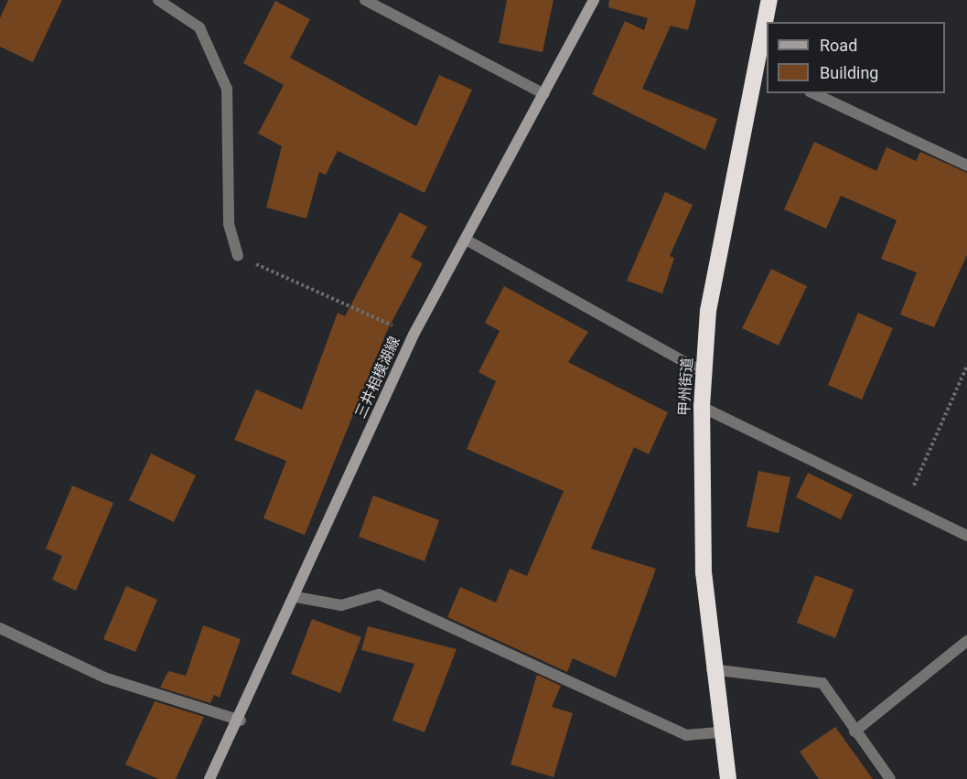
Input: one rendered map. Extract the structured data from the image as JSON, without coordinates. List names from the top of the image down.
{
  "streets": {
    "highway": ["甲州街道"],
    "main road": ["三井相模湖線"]
  },
  "legend": ["Road", "Building"]
}
